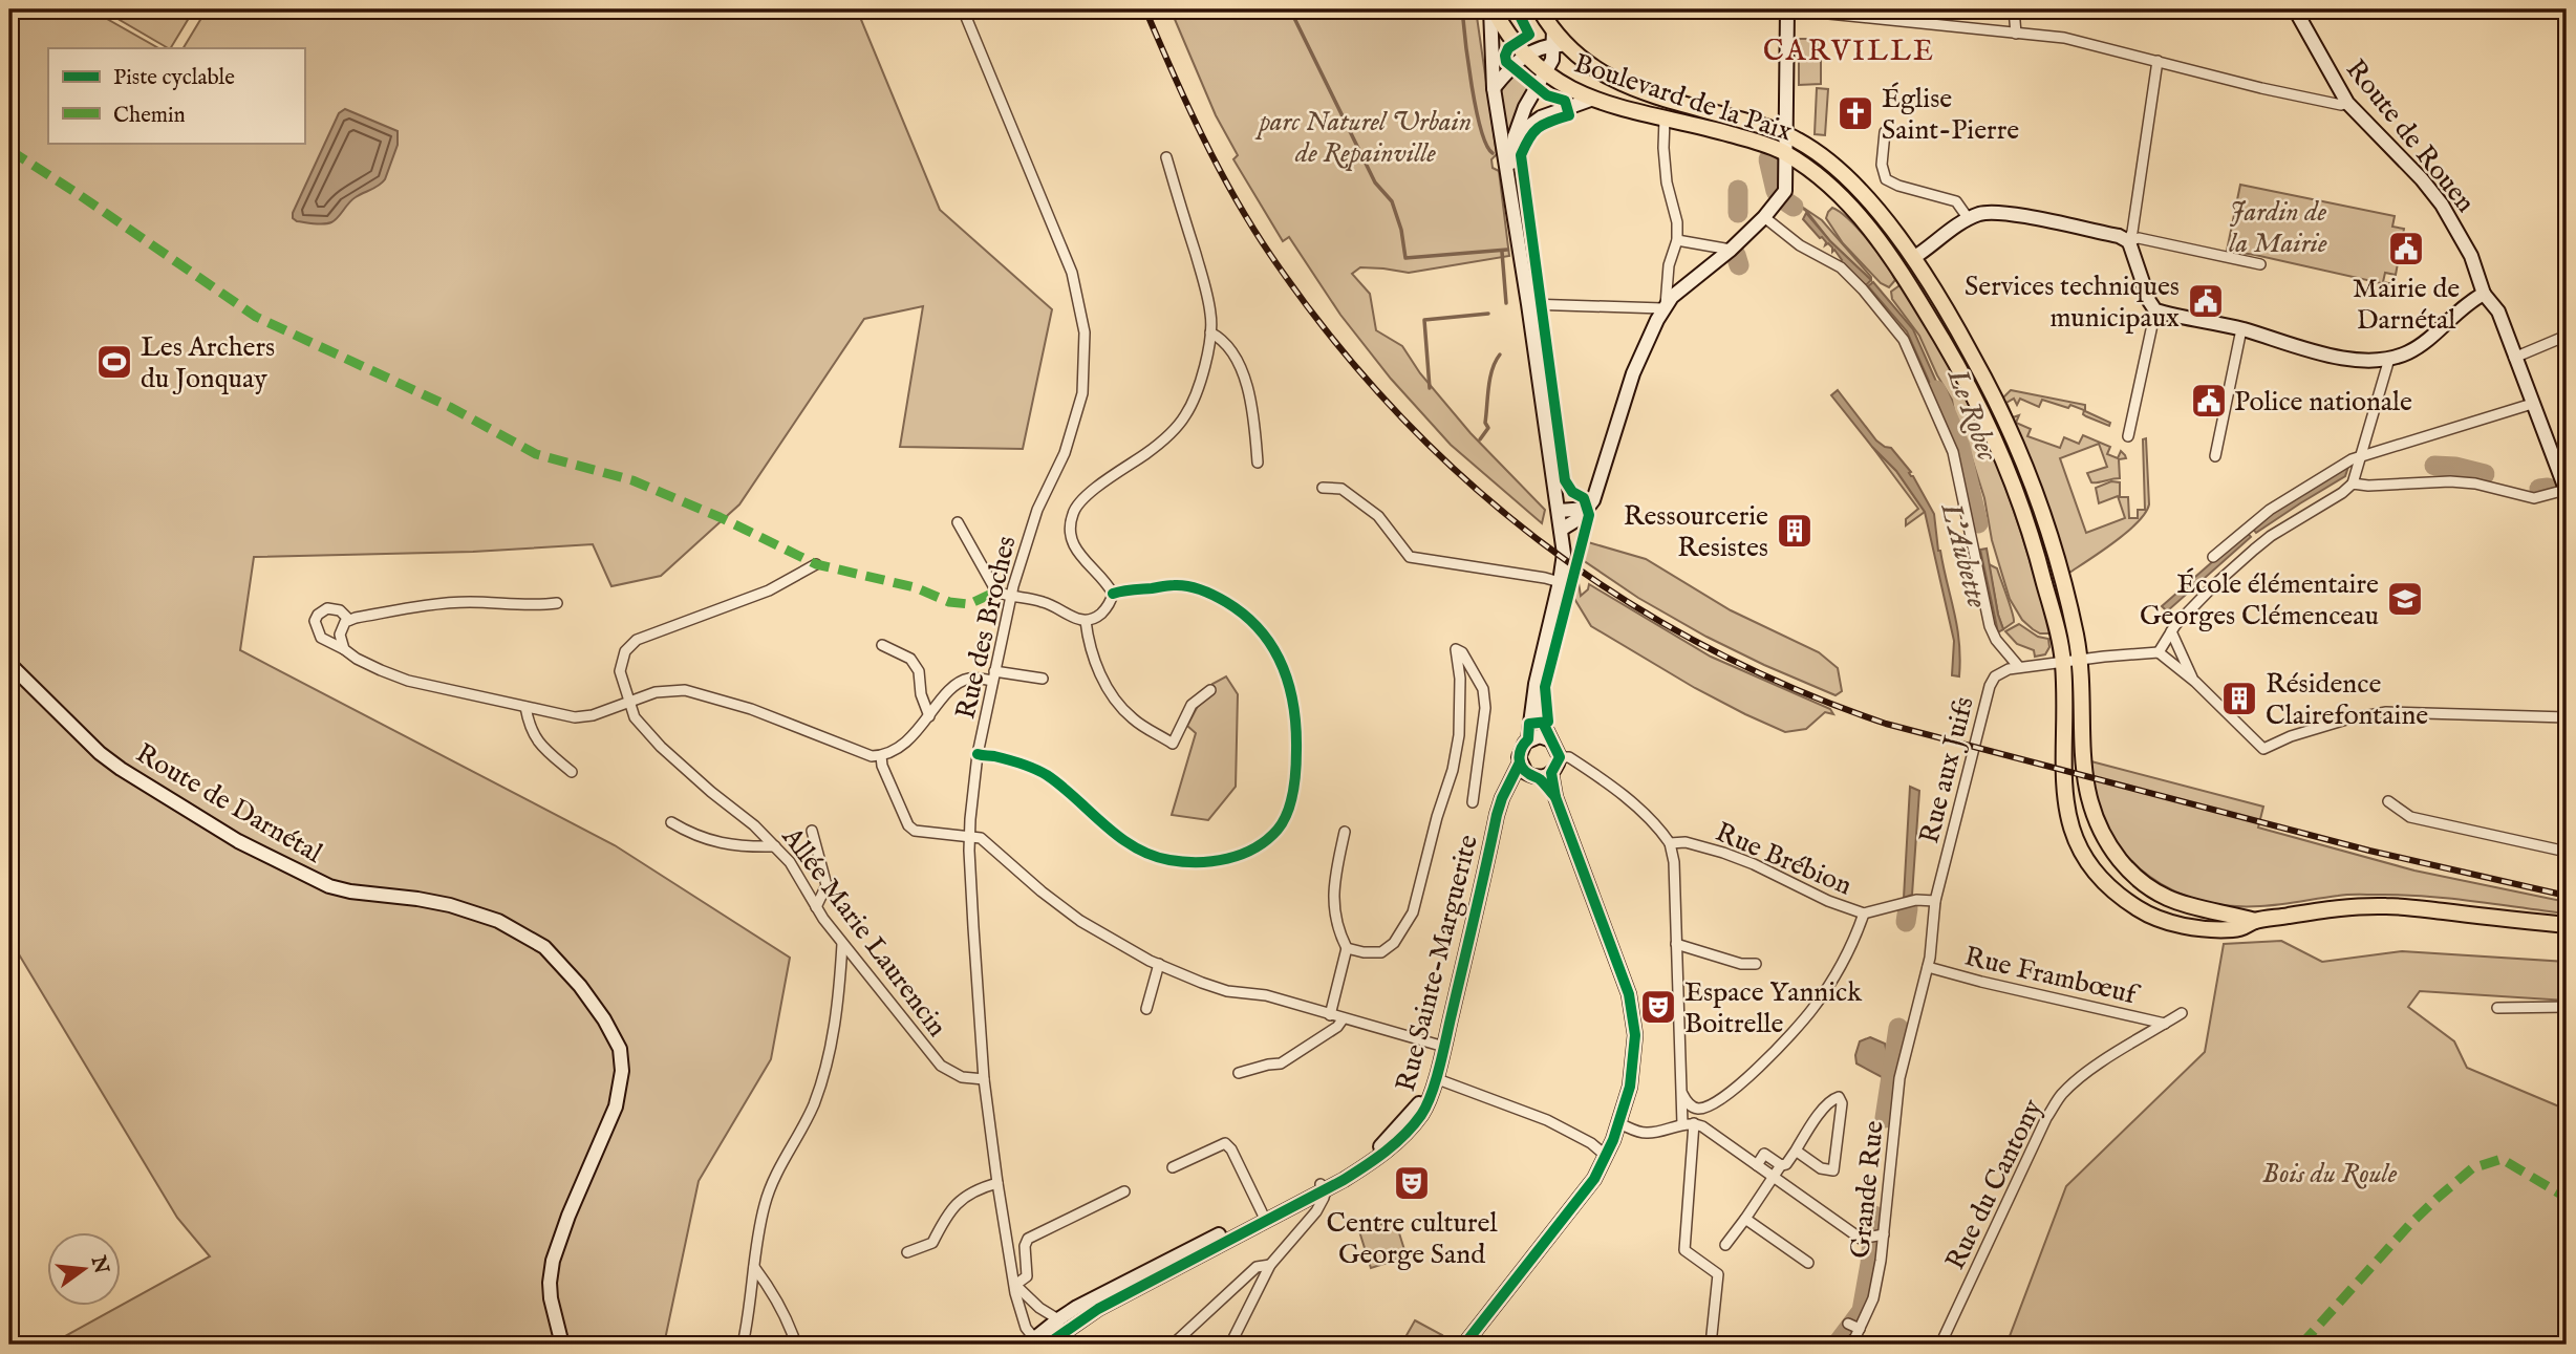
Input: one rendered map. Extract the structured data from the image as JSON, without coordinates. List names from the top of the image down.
{
  "streets": {
    "main road": [
      "Boulevard de la Paix",
      "Route de Rouen",
      "Route de Darnétal",
      "Rue Sainte-Marguerite"
    ],
    "street": [
      "Rue des Broches",
      "Rue aux Juifs",
      "Rue Brébion",
      "Allée Marie Laurencin",
      "Rue Frambœuf",
      "Rue du Cantony",
      "Grande Rue"
    ]
  },
  "crossings": [
    ["Boulevard de la Paix", "Rue aux Juifs"],
    ["Rue des Broches", "Allée Marie Laurencin"],
    ["Rue aux Juifs", "Rue Brébion"],
    ["Rue aux Juifs", "Rue Frambœuf"],
    ["Rue aux Juifs", "Grande Rue"],
    ["Rue Frambœuf", "Rue du Cantony"],
    ["Rue Frambœuf", "Grande Rue"]
  ],
  "districts": ["CARVILLE"],
  "water": ["Le Robec", "L'Aubette"],
  "parks": ["parc Naturel Urbain de Repainville", "Jardin de la Mairie", "Bois du Roule"],
  "places": {
    "church": ["Église Saint-Pierre"],
    "public building": ["Mairie de Darnétal", "Services techniques municipaux", "Police nationale"],
    "sports": ["Les Archers du Jonquay"],
    "building": ["Ressourcerie Resistes", "Résidence Clairefontaine"],
    "school or university": ["École élémentaire Georges Clémenceau"],
    "theatre": ["Espace Yannick Boitrelle", "Centre culturel George Sand"]
  },
  "legend": ["Piste cyclable", "Chemin"],
  "north": "right"
}
